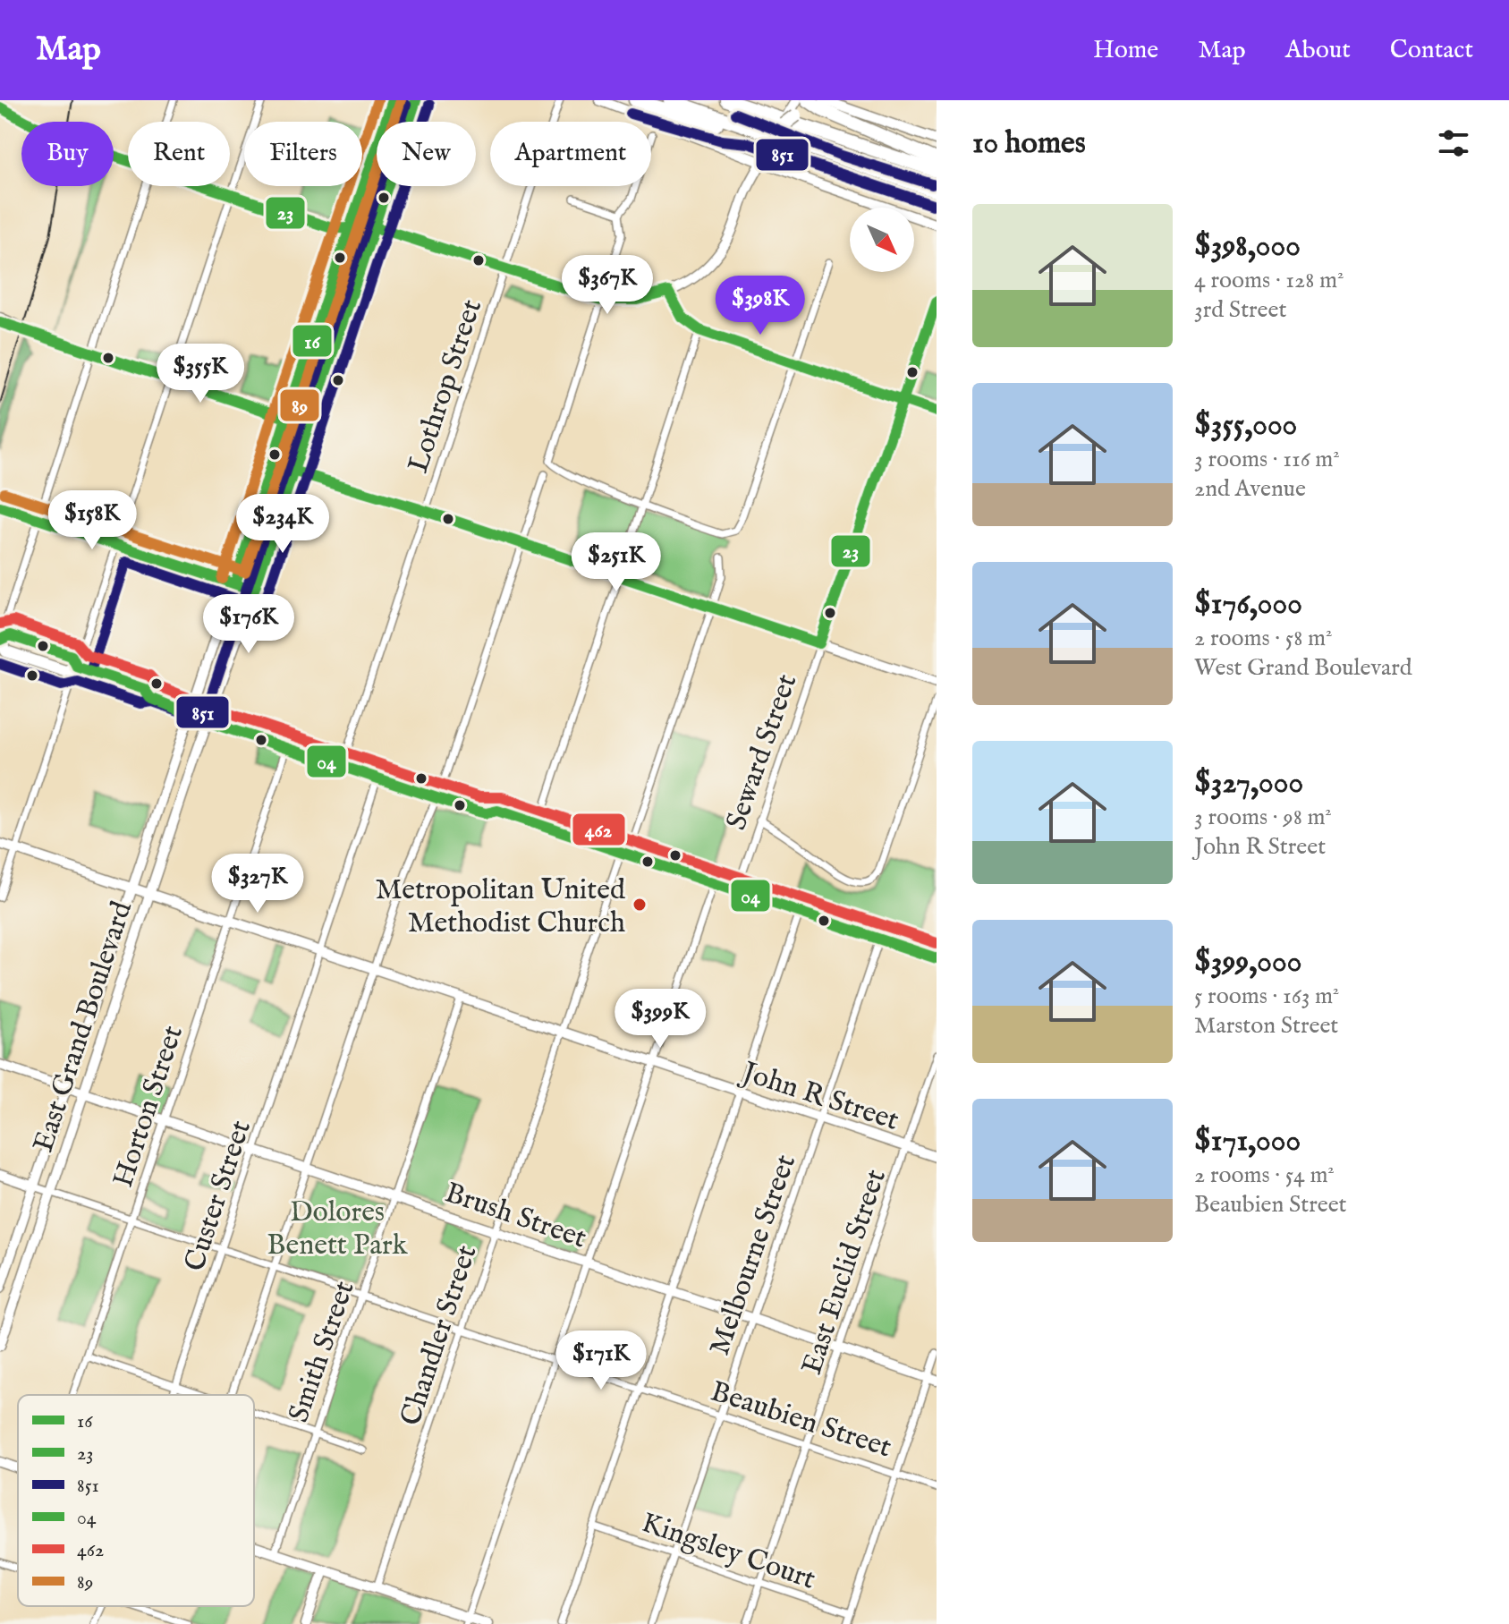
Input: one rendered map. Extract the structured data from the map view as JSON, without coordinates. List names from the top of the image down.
{
  "streets": {
    "street": [
      "Lothrop Street",
      "Seward Street",
      "East Grand Boulevard",
      "John R Street",
      "Horton Street",
      "Custer Street",
      "Brush Street",
      "Melbourne Street",
      "East Euclid Street",
      "Chandler Street",
      "Smith Street",
      "Beaubien Street",
      "Kingsley Court"
    ]
  },
  "crossings": [
    ["East Grand Boulevard", "John R Street"],
    ["East Grand Boulevard", "Brush Street"],
    ["East Grand Boulevard", "Beaubien Street"],
    ["John R Street", "Horton Street"],
    ["John R Street", "Custer Street"],
    ["John R Street", "Melbourne Street"],
    ["John R Street", "East Euclid Street"],
    ["John R Street", "Chandler Street"],
    ["John R Street", "Smith Street"],
    ["Horton Street", "Brush Street"],
    ["Horton Street", "Beaubien Street"],
    ["Custer Street", "Brush Street"],
    ["Custer Street", "Beaubien Street"],
    ["Brush Street", "Melbourne Street"],
    ["Brush Street", "East Euclid Street"],
    ["Brush Street", "Chandler Street"],
    ["Brush Street", "Smith Street"],
    ["Melbourne Street", "Beaubien Street"],
    ["Melbourne Street", "Kingsley Court"],
    ["East Euclid Street", "Beaubien Street"],
    ["East Euclid Street", "Kingsley Court"],
    ["Chandler Street", "Beaubien Street"],
    ["Smith Street", "Beaubien Street"]
  ],
  "parks": ["Dolores Benett Park"],
  "places": ["Metropolitan United Methodist Church"],
  "lines": [
    "transit line 16",
    "transit line 89",
    "transit line 851",
    "transit line 23",
    "transit line 462",
    "transit line 04"
  ],
  "legend": [
    "16",
    "23",
    "851",
    "04",
    "462",
    "89"
  ],
  "north": "bottom right",
  "page": {
    "header": "Map",
    "nav": [
      "Home",
      "Map",
      "About",
      "Contact"
    ],
    "heading": "10 homes",
    "chip": [
      "Buy",
      "Rent",
      "Filters",
      "New",
      "Apartment"
    ],
    "list": [
      {
        "name": "$398,000",
        "note": "4 rooms · 128 m² · 3rd Street"
      },
      {
        "name": "$355,000",
        "note": "3 rooms · 116 m² · 2nd Avenue"
      },
      {
        "name": "$176,000",
        "note": "2 rooms · 58 m² · West Grand Boulevard"
      },
      {
        "name": "$327,000",
        "note": "3 rooms · 98 m² · John R Street"
      },
      {
        "name": "$399,000",
        "note": "5 rooms · 163 m² · Marston Street"
      },
      {
        "name": "$171,000",
        "note": "2 rooms · 54 m² · Beaubien Street"
      }
    ],
    "price": [
      "$367K",
      "$398K",
      "$355K",
      "$158K",
      "$234K",
      "$251K",
      "$176K",
      "$327K",
      "$399K",
      "$171K"
    ]
  }
}
